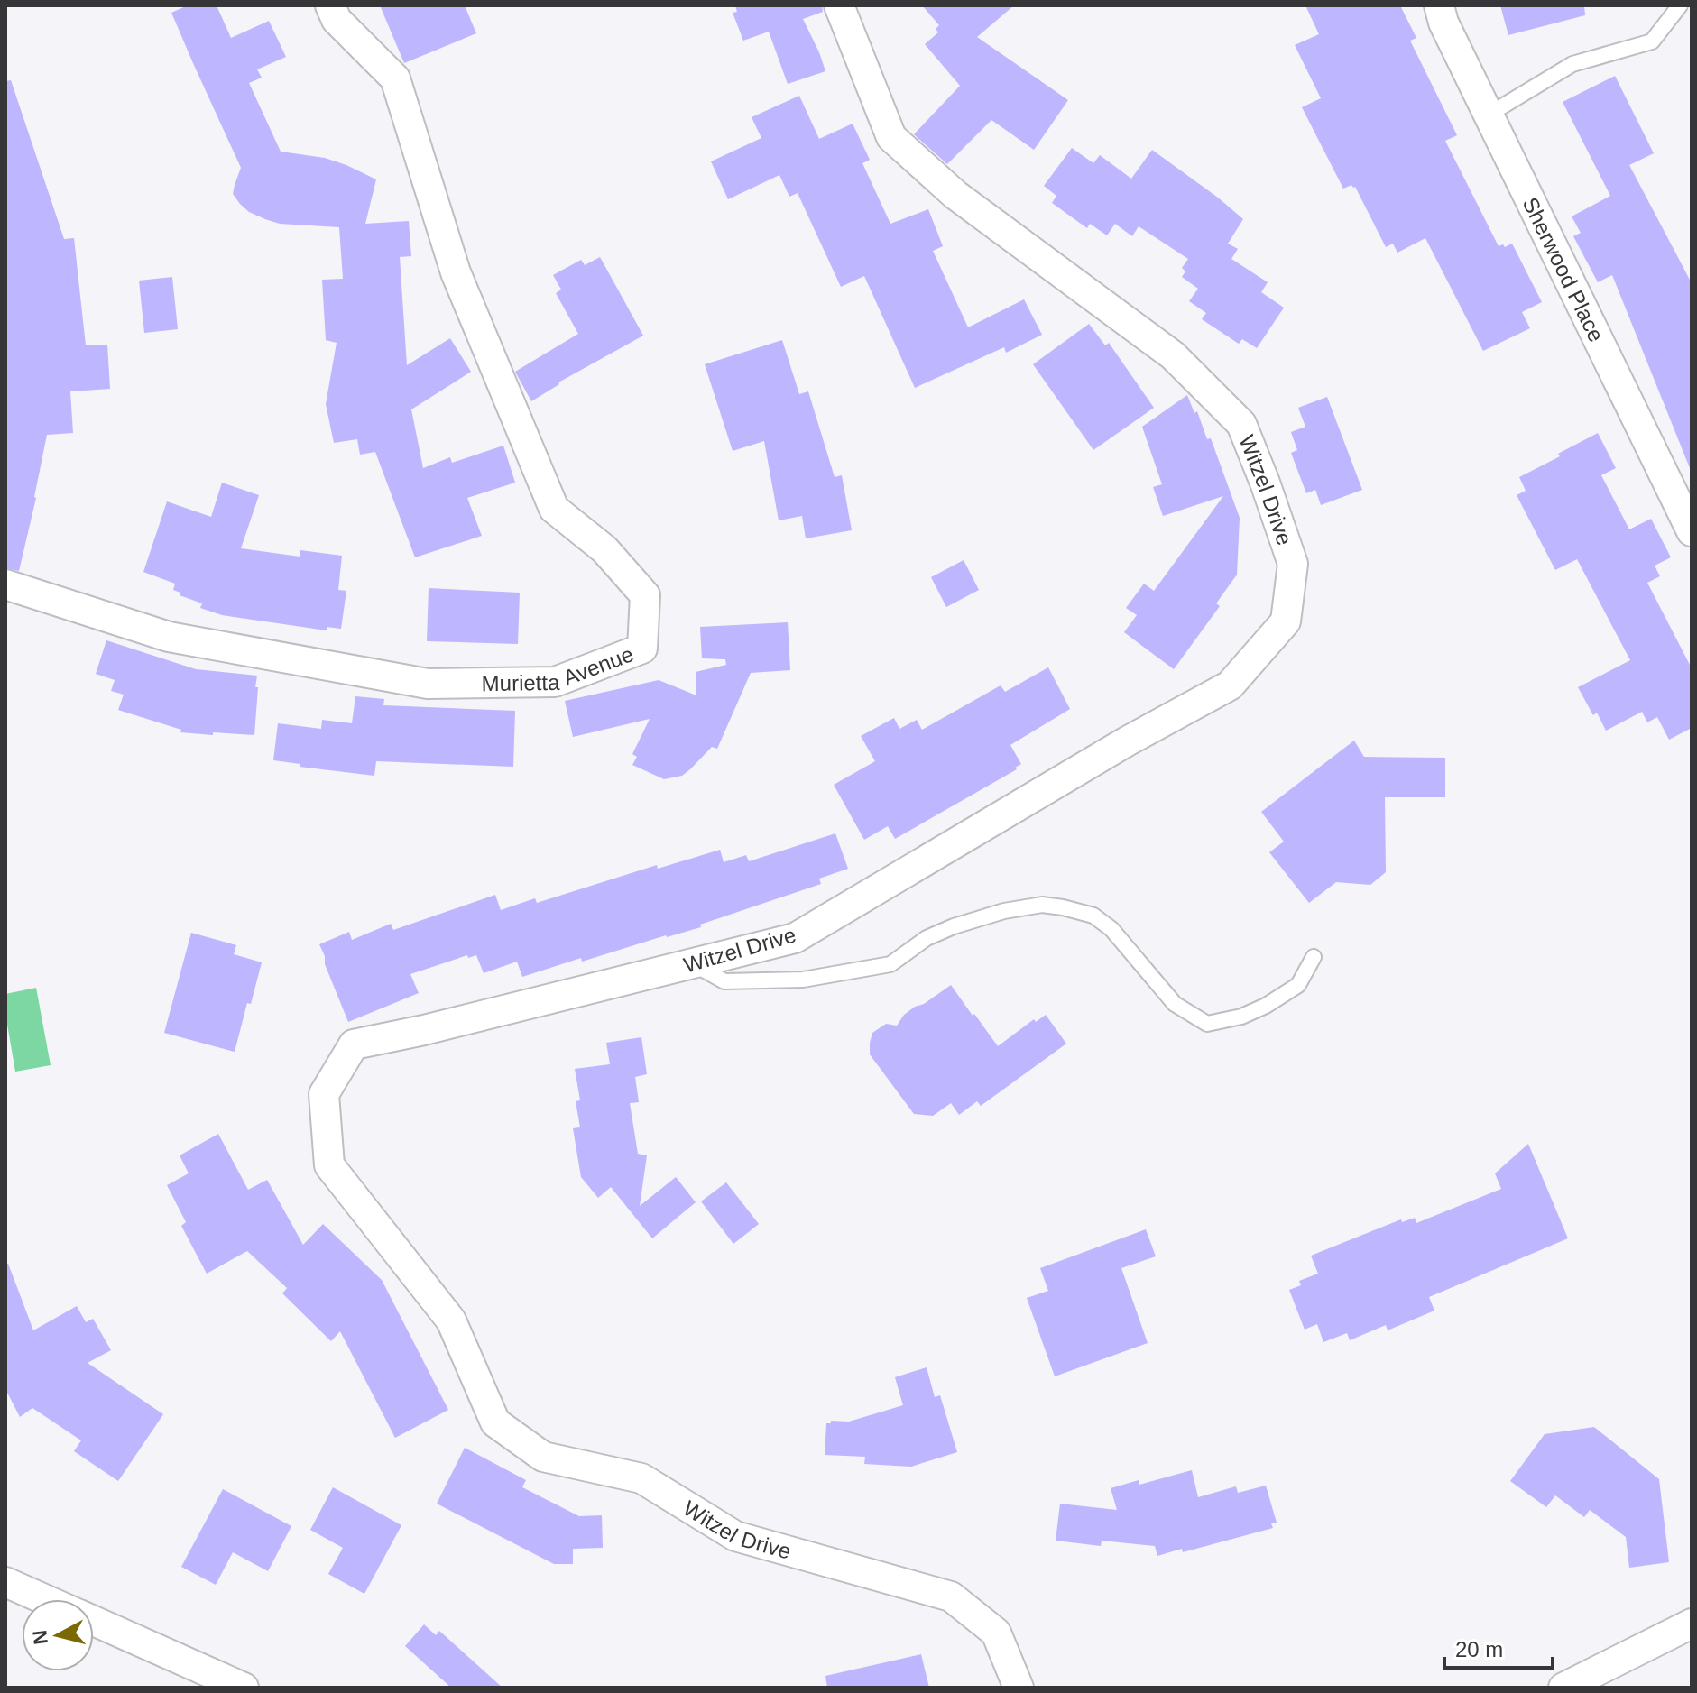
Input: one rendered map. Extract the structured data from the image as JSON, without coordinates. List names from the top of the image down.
{
  "streets": {
    "street": ["Sherwood Place", "Witzel Drive", "Murietta Avenue"]
  },
  "scale_bar": "20 m",
  "north": "left"
}
